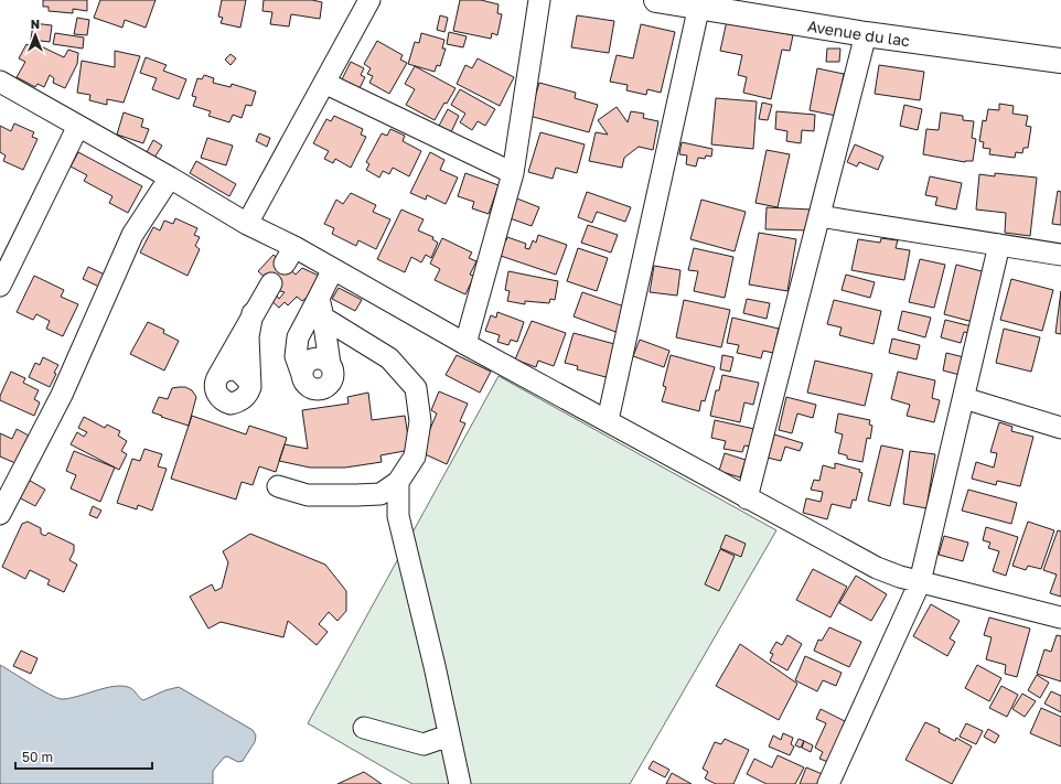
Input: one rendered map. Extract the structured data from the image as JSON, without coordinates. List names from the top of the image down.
{
  "streets": {
    "main road": ["Avenue du lac"]
  },
  "scale_bar": "50 m",
  "north": "top"
}
